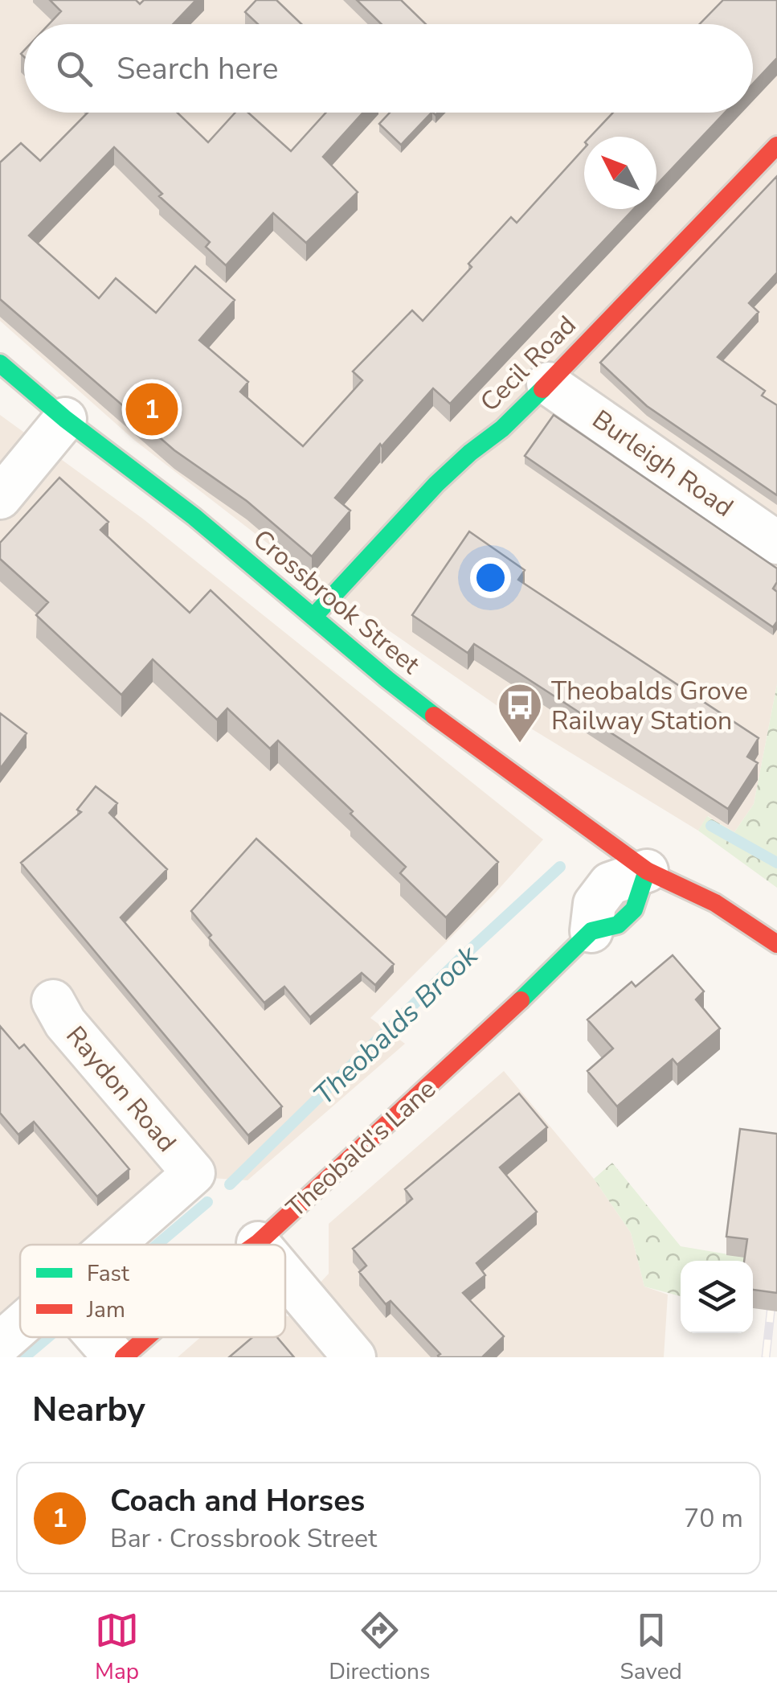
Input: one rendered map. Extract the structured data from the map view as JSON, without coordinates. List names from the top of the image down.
{
  "streets": {
    "street": [
      "Cecil Road",
      "Burleigh Road",
      "Crossbrook Street",
      "Raydon Road",
      "Theobald's Lane"
    ]
  },
  "crossings": [
    ["Cecil Road", "Burleigh Road"],
    ["Cecil Road", "Crossbrook Street"],
    ["Crossbrook Street", "Theobald's Lane"]
  ],
  "water": ["Theobalds Brook"],
  "places": {
    "bus stop": ["Theobalds Grove Railway Station"]
  },
  "legend": ["Fast", "Jam"],
  "north": "top left",
  "page": {
    "search": "Search here",
    "pins": "1",
    "heading": "Nearby",
    "list": [
      {
        "mark": "1",
        "name": "Coach and Horses",
        "note": "Bar · Crossbrook Street",
        "value": "70 m"
      }
    ],
    "nav": ["Map", "Directions", "Saved"]
  }
}
